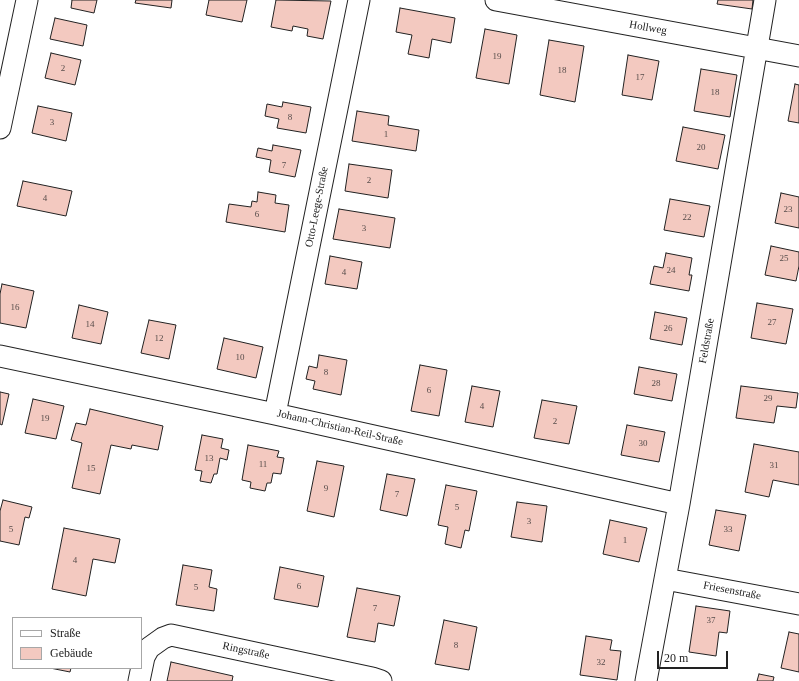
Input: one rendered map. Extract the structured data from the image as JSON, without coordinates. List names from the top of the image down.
{
  "streets": {
    "street": [
      "Hollweg",
      "Otto-Leege-Straße",
      "Feldstraße",
      "Johann-Christian-Reil-Straße",
      "Friesenstraße",
      "Ringstraße"
    ]
  },
  "crossings": [
    ["Hollweg", "Feldstraße"],
    ["Otto-Leege-Straße", "Johann-Christian-Reil-Straße"],
    ["Feldstraße", "Johann-Christian-Reil-Straße"],
    ["Feldstraße", "Friesenstraße"]
  ],
  "house_numbers": [
    "19",
    "2",
    "18",
    "17",
    "18",
    "8",
    "3",
    "1",
    "20",
    "7",
    "2",
    "4",
    "23",
    "6",
    "22",
    "3",
    "25",
    "24",
    "4",
    "16",
    "27",
    "14",
    "26",
    "12",
    "10",
    "8",
    "28",
    "6",
    "29",
    "4",
    "19",
    "2",
    "30",
    "13",
    "11",
    "31",
    "15",
    "9",
    "7",
    "5",
    "3",
    "5",
    "33",
    "1",
    "4",
    "6",
    "5",
    "7",
    "37",
    "8",
    "32"
  ],
  "legend": ["Straße", "Gebäude"],
  "scale_bar": "20 m"
}
